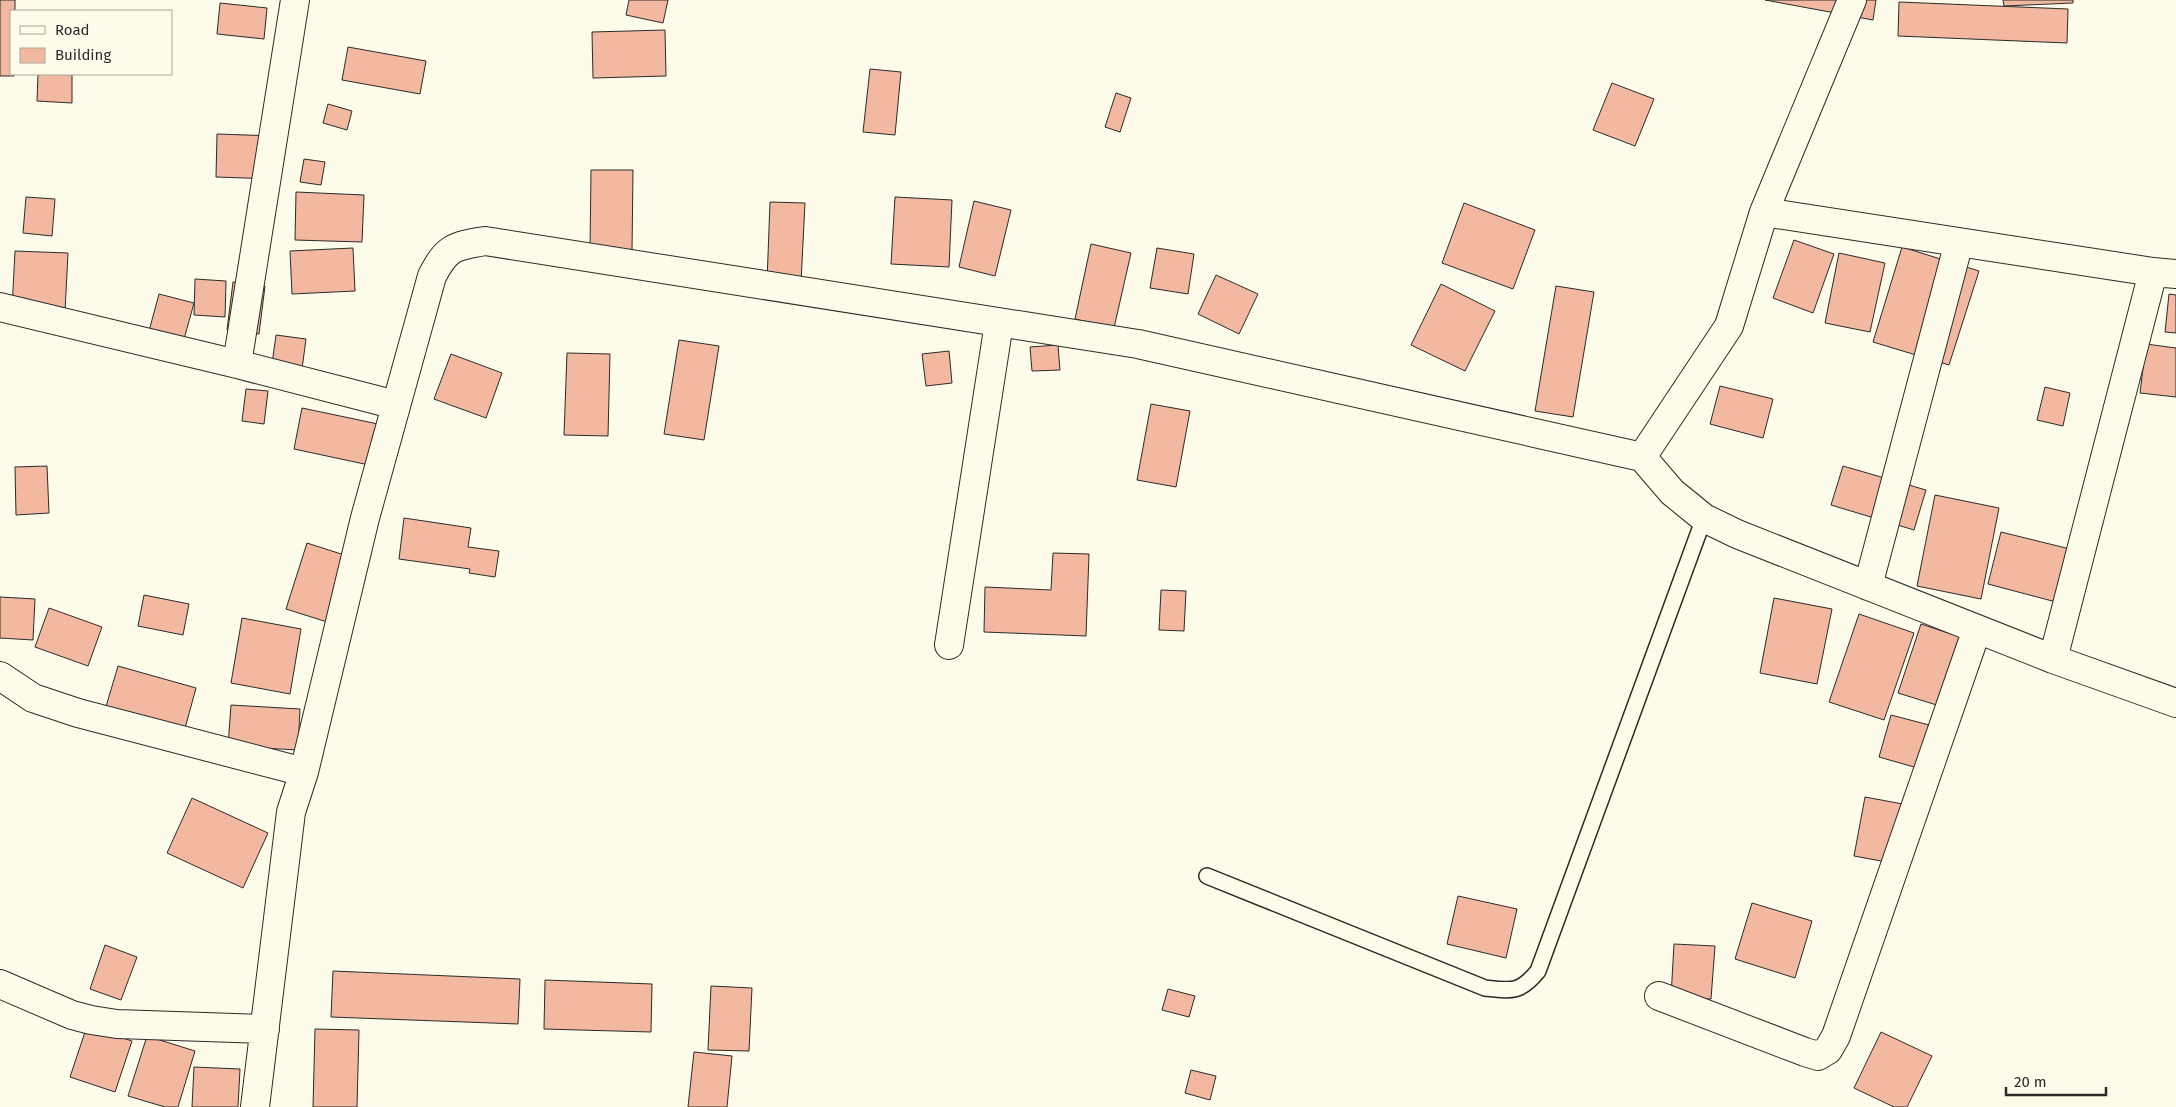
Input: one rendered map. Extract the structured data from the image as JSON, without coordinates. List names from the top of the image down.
{
  "legend": ["Road", "Building"],
  "scale_bar": "20 m"
}
